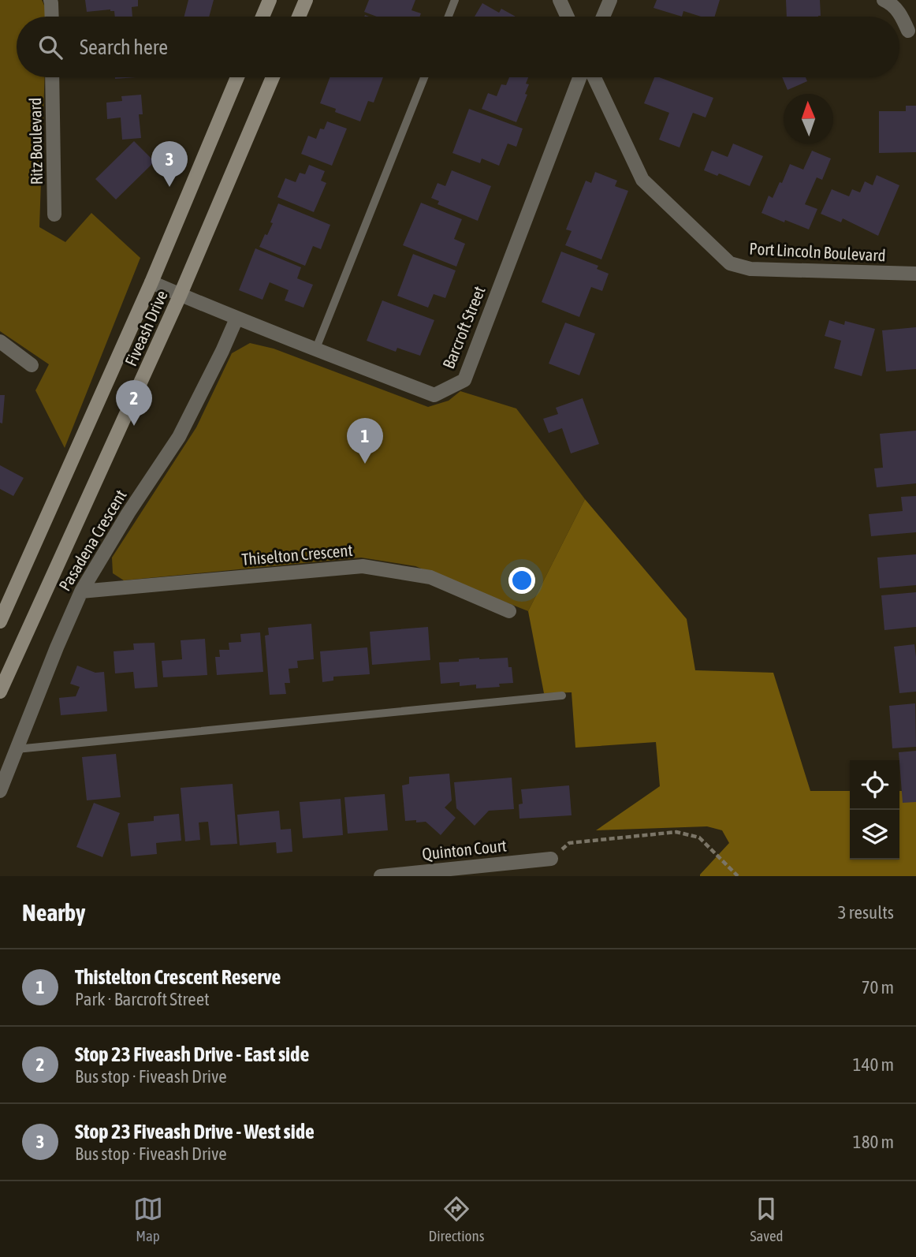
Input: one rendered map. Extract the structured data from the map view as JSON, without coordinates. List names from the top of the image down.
{
  "streets": {
    "main road": ["Fiveash Drive"],
    "street": [
      "Ritz Boulevard",
      "Port Lincoln Boulevard",
      "Barcroft Street",
      "Pasadena Crescent",
      "Thiselton Crescent",
      "Quinton Court"
    ]
  },
  "crossings": [
    ["Barcroft Street", "Fiveash Drive"],
    ["Barcroft Street", "Pasadena Crescent"],
    ["Pasadena Crescent", "Thiselton Crescent"]
  ],
  "north": "top",
  "page": {
    "search": "Search here",
    "pins": ["3", "2", "1"],
    "heading": ["Nearby", "3 results"],
    "list": [
      {
        "mark": "1",
        "name": "Thistelton Crescent Reserve",
        "note": "Park · Barcroft Street",
        "value": "70 m"
      },
      {
        "mark": "2",
        "name": "Stop 23 Fiveash Drive - East side",
        "note": "Bus stop · Fiveash Drive",
        "value": "140 m"
      },
      {
        "mark": "3",
        "name": "Stop 23 Fiveash Drive - West side",
        "note": "Bus stop · Fiveash Drive",
        "value": "180 m"
      }
    ],
    "nav": ["Map", "Directions", "Saved"]
  }
}
